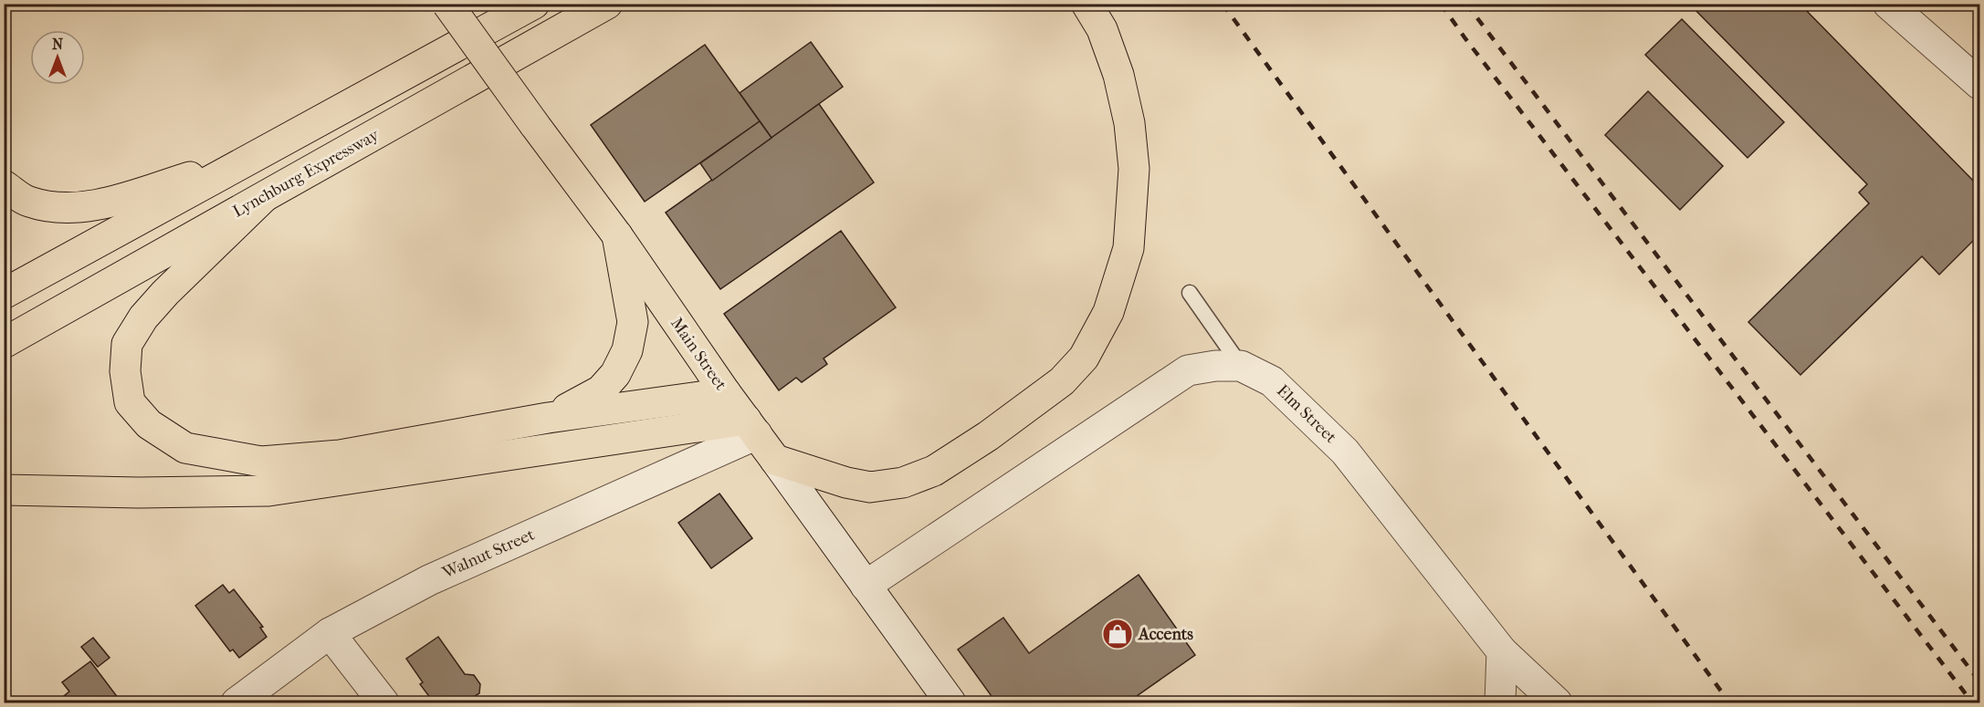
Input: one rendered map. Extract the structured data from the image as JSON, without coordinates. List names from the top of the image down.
{
  "streets": {
    "main road": ["Lynchburg Expressway", "Main Street"],
    "street": ["Elm Street", "Walnut Street"]
  },
  "crossings": [
    ["Main Street", "Elm Street"],
    ["Main Street", "Walnut Street"]
  ],
  "places": {
    "shop": ["Accents"]
  },
  "north": "top"
}
